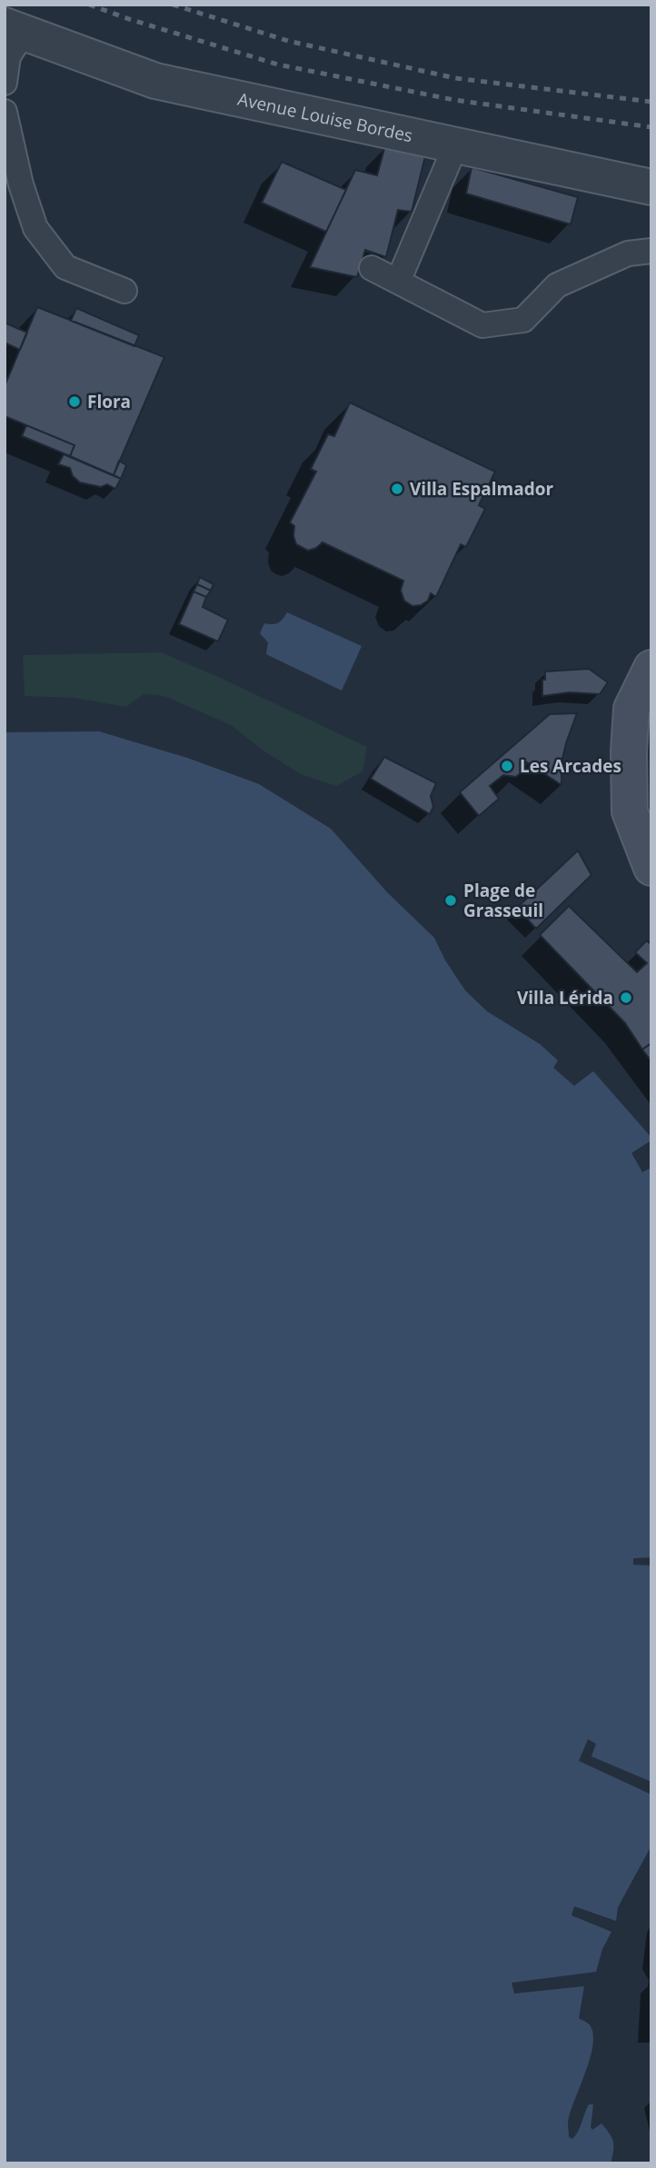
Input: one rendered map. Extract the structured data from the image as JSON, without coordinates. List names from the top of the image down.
{
  "streets": {
    "street": ["Avenue Louise Bordes"]
  },
  "places": [
    "Flora",
    "Villa Espalmador",
    "Les Arcades",
    "Plage de Grasseuil",
    "Villa Lérida"
  ]
}
